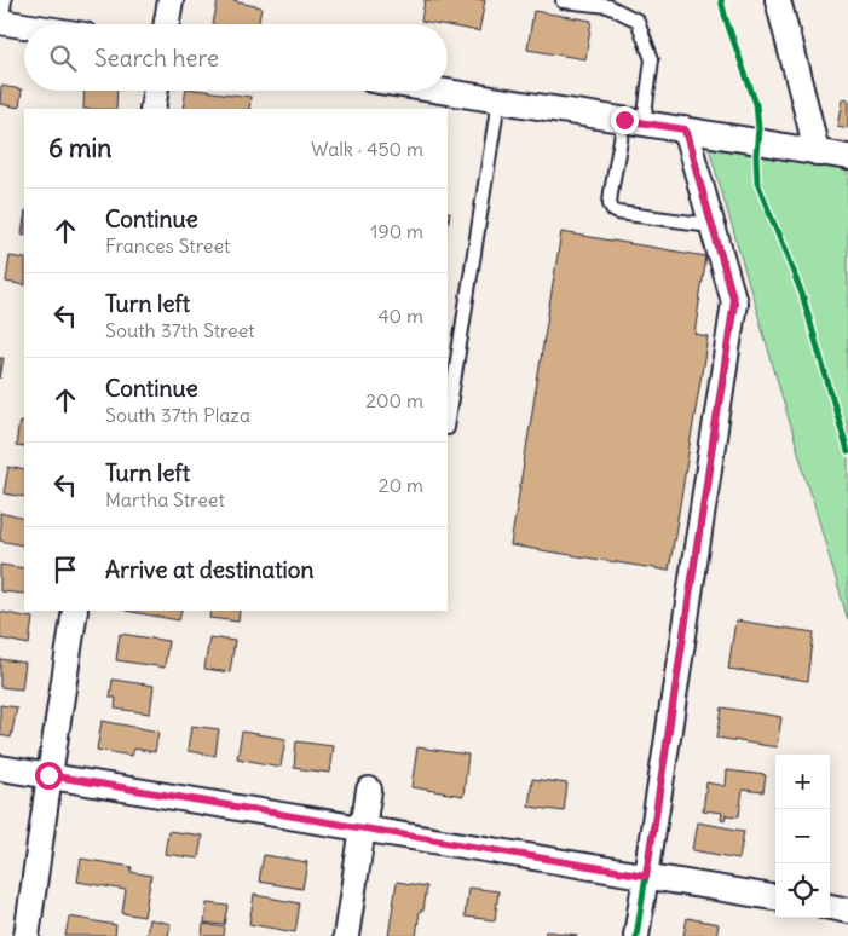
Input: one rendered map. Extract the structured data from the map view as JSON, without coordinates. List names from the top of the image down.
{
  "page": {
    "search": "Search here",
    "heading": ["6 min", "Walk · 450 m"],
    "list": [
      ["Continue", "Frances Street", "190 m"],
      ["Turn left", "South 37th Street", "40 m"],
      ["Continue", "South 37th Plaza", "200 m"],
      ["Turn left", "Martha Street", "20 m"],
      "Arrive at destination"
    ],
    "map_buttons": ["+", "−"]
  }
}
